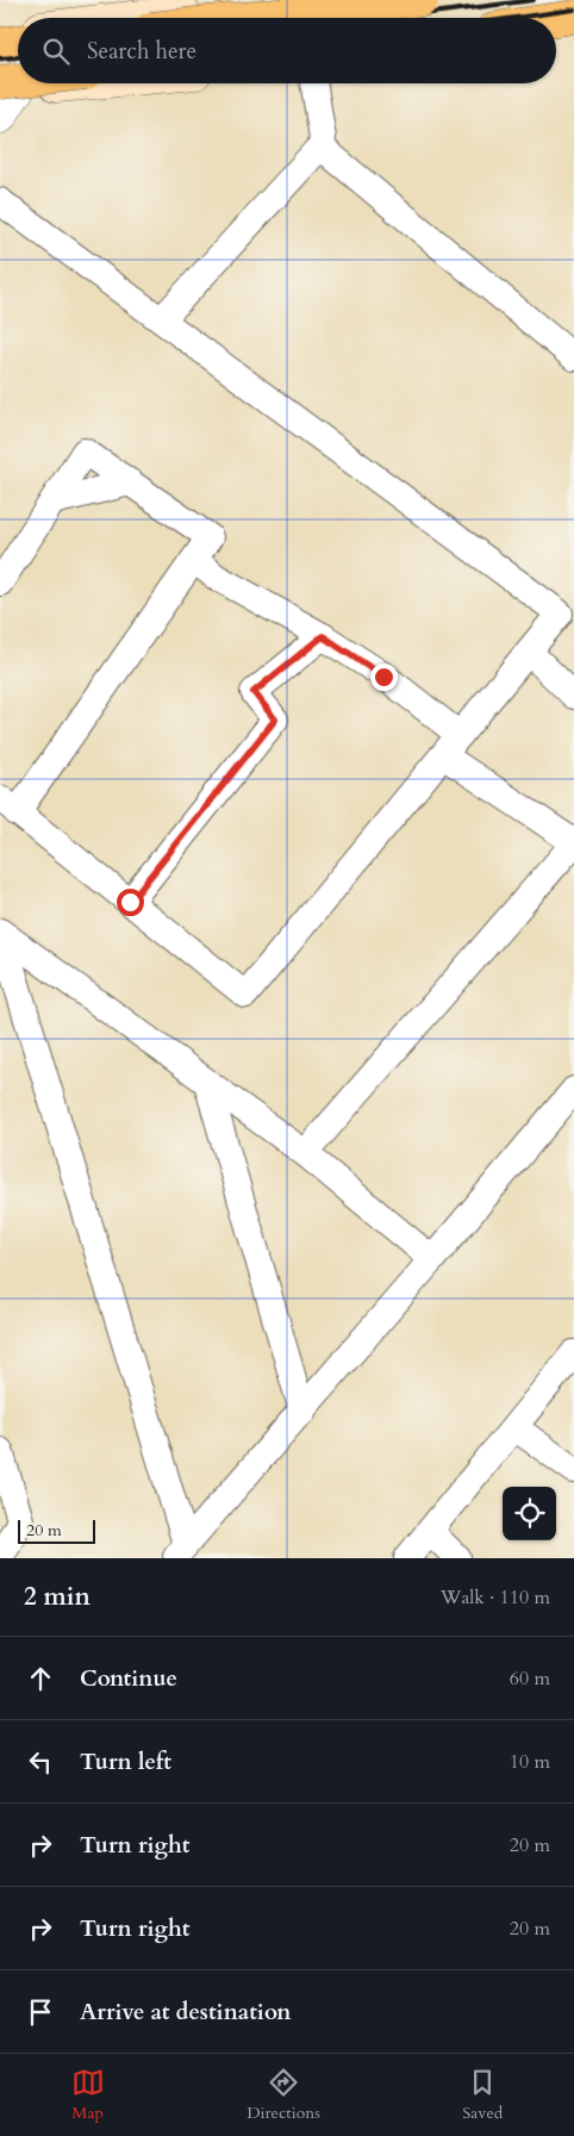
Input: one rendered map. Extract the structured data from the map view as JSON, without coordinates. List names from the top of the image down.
{
  "scale_bar": "20 m",
  "page": {
    "search": "Search here",
    "scale": "20 m",
    "heading": ["2 min", "Walk · 110 m"],
    "list": [
      ["Continue", "60 m"],
      ["Turn left", "10 m"],
      ["Turn right", "20 m"],
      ["Turn right", "20 m"],
      "Arrive at destination"
    ],
    "nav": ["Map", "Directions", "Saved"]
  }
}
